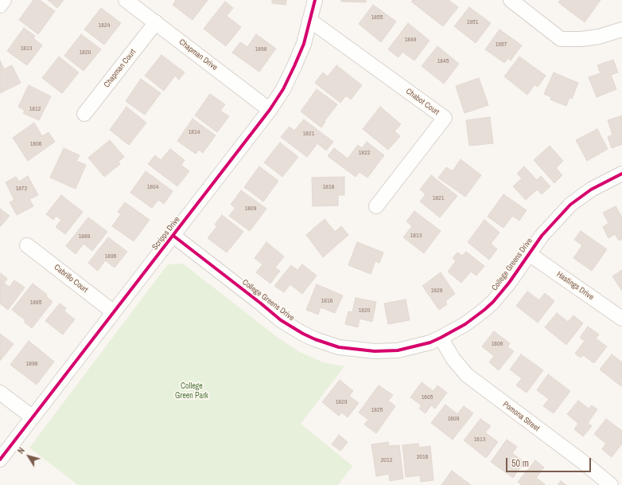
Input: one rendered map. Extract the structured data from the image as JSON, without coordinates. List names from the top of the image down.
{
  "streets": {
    "street": [
      "Chapman Drive",
      "Chapman Court",
      "Chabot Court",
      "Scripps Drive",
      "College Greens Drive",
      "Cabrillo Court",
      "Hastings Drive",
      "Pomona Street"
    ]
  },
  "crossings": [
    ["Chapman Drive", "Chapman Court"],
    ["Chapman Drive", "Scripps Drive"],
    ["Chabot Court", "Scripps Drive"],
    ["Scripps Drive", "College Greens Drive"],
    ["Scripps Drive", "Cabrillo Court"],
    ["College Greens Drive", "Hastings Drive"],
    ["College Greens Drive", "Pomona Street"]
  ],
  "parks": ["College Green Park"],
  "house_numbers": [
    "1855",
    "1951",
    "1824",
    "1849",
    "1957",
    "1813",
    "1898",
    "1820",
    "1845",
    "1812",
    "1814",
    "1821",
    "1806",
    "1822",
    "1804",
    "1816",
    "1872",
    "1821",
    "1809",
    "1813",
    "1888",
    "1896",
    "1828",
    "1816",
    "1885",
    "1820",
    "1606",
    "1898",
    "1605",
    "1829",
    "1825",
    "1609",
    "1613",
    "2016",
    "2012"
  ],
  "scale_bar": "50 m",
  "north": "top left"
}
